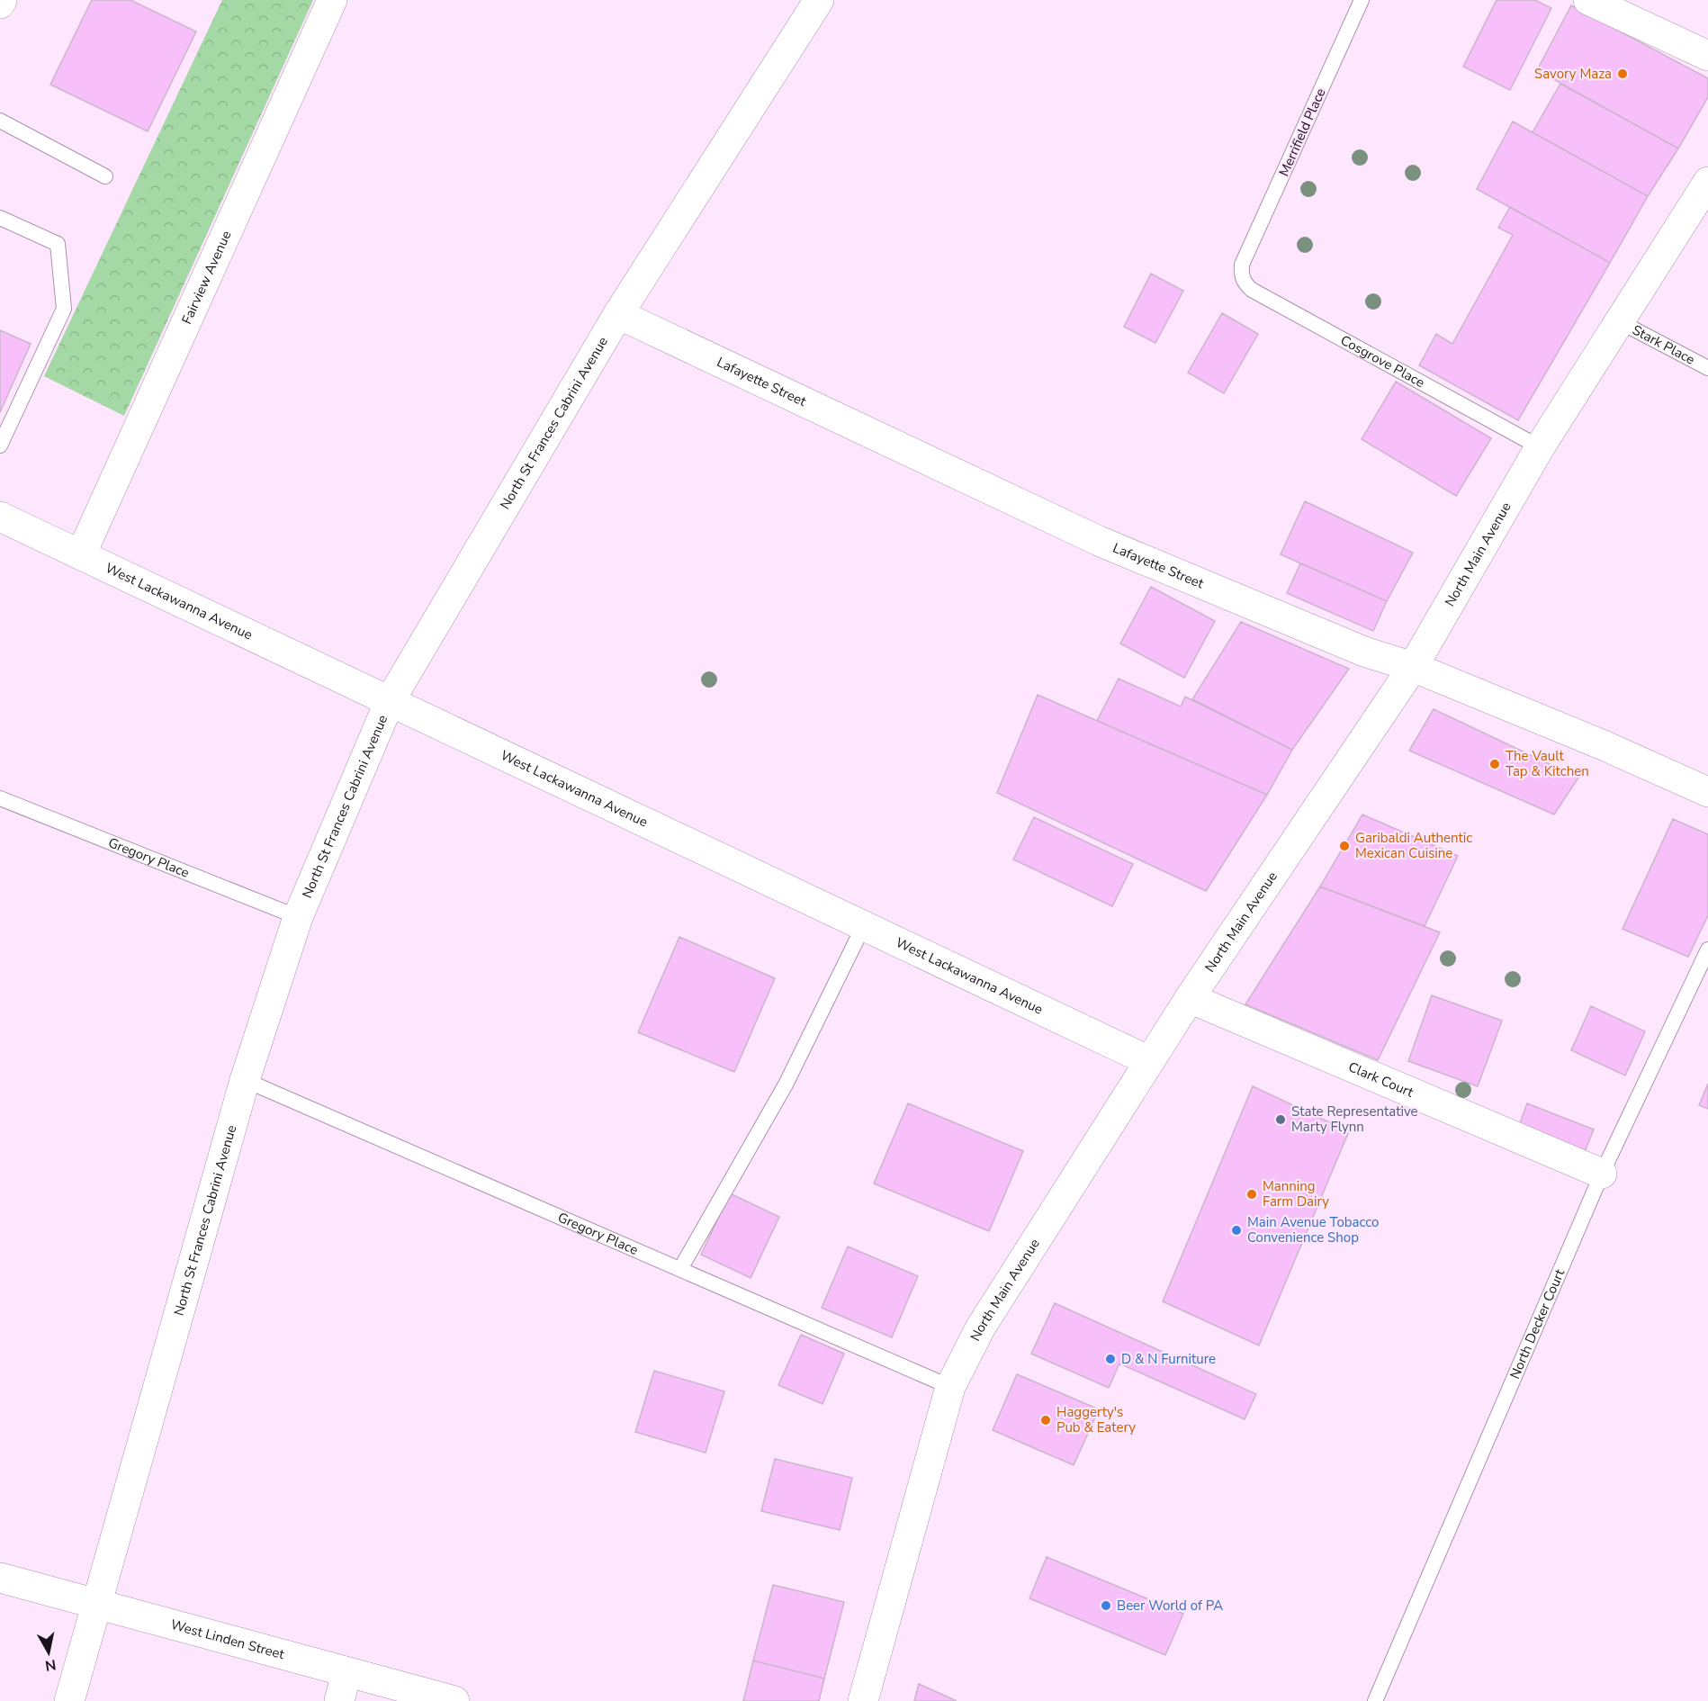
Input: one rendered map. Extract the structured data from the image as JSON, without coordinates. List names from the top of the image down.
{
  "streets": {
    "street": [
      "Fairview Avenue",
      "Lafayette Street",
      "North St Frances Cabrini Avenue",
      "North Main Avenue",
      "West Lackawanna Avenue",
      "Clark Court",
      "West Linden Street"
    ],
    "lane": [
      "Merrifield Place",
      "Stark Place",
      "Cosgrove Place",
      "Gregory Place",
      "North Decker Court"
    ]
  },
  "crossings": [
    ["Merrifield Place", "Cosgrove Place"],
    ["Fairview Avenue", "West Lackawanna Avenue"],
    ["Stark Place", "North Main Avenue"],
    ["Cosgrove Place", "North Main Avenue"],
    ["Lafayette Street", "North St Frances Cabrini Avenue"],
    ["Lafayette Street", "North Main Avenue"],
    ["North St Frances Cabrini Avenue", "West Lackawanna Avenue"],
    ["North St Frances Cabrini Avenue", "Gregory Place"],
    ["North St Frances Cabrini Avenue", "West Linden Street"],
    ["North Main Avenue", "West Lackawanna Avenue"],
    ["North Main Avenue", "Gregory Place"],
    ["North Main Avenue", "Clark Court"],
    ["Clark Court", "North Decker Court"]
  ],
  "places": [
    "Savory Maza",
    "The Vault Tap & Kitchen",
    "Garibaldi Authentic Mexican Cuisine",
    "State Representative Marty Flynn",
    "Manning Farm Dairy",
    "Main Avenue Tobacco Convenience Shop",
    "D & N Furniture",
    "Haggerty's Pub & Eatery",
    "Beer World of PA"
  ],
  "north": "bottom"
}
